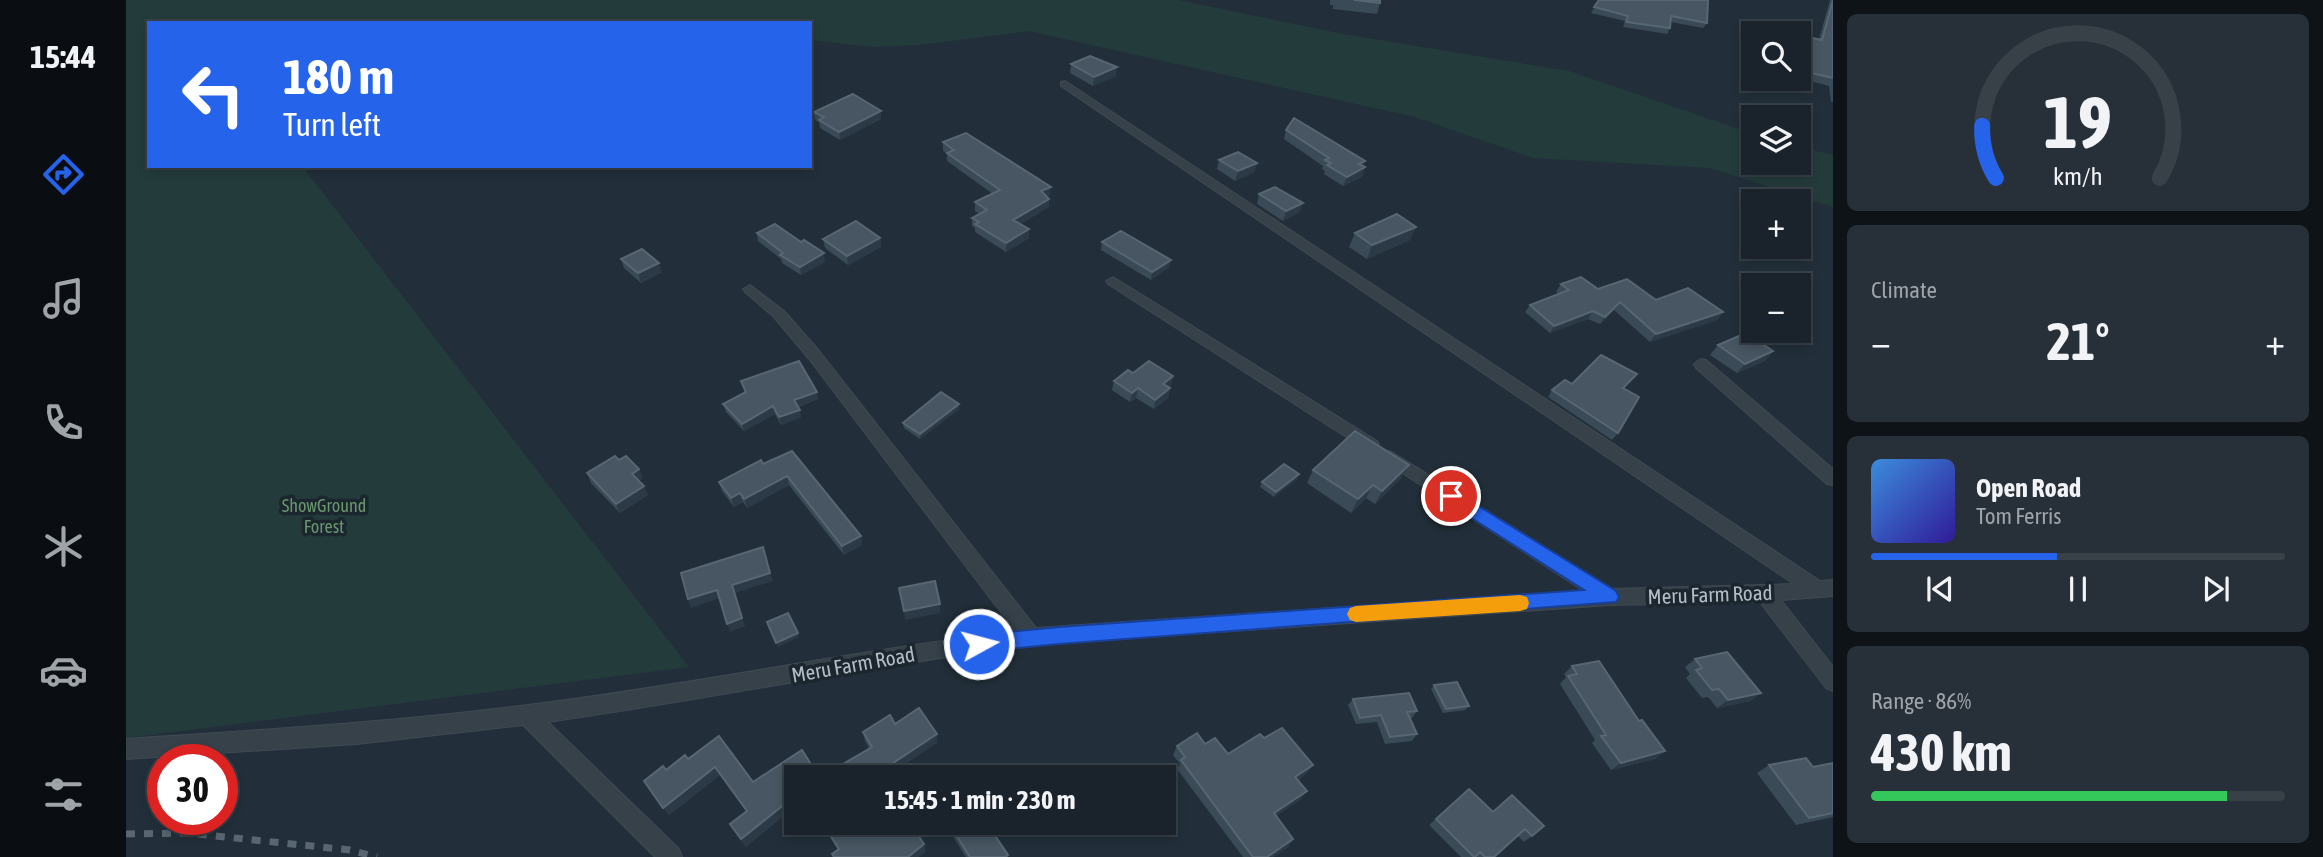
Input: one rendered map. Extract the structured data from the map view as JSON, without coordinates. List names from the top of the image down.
{
  "streets": {
    "street": ["Meru Farm Road"]
  },
  "parks": ["ShowGround Forest"],
  "page": {
    "tabs": "15:44",
    "map_buttons": ["+", "−"],
    "turn": ["180 m", "Turn left"],
    "tile": [
      "Climate",
      ["Range · 86%", "430 km"]
    ],
    "heat": ["−", "21°", "+"],
    "song": ["Open Road", "Tom Ferris"],
    "limit": "30",
    "trip": "15:45 · 1 min · 230 m",
    "gauge": ["19", "km/h"]
  }
}
